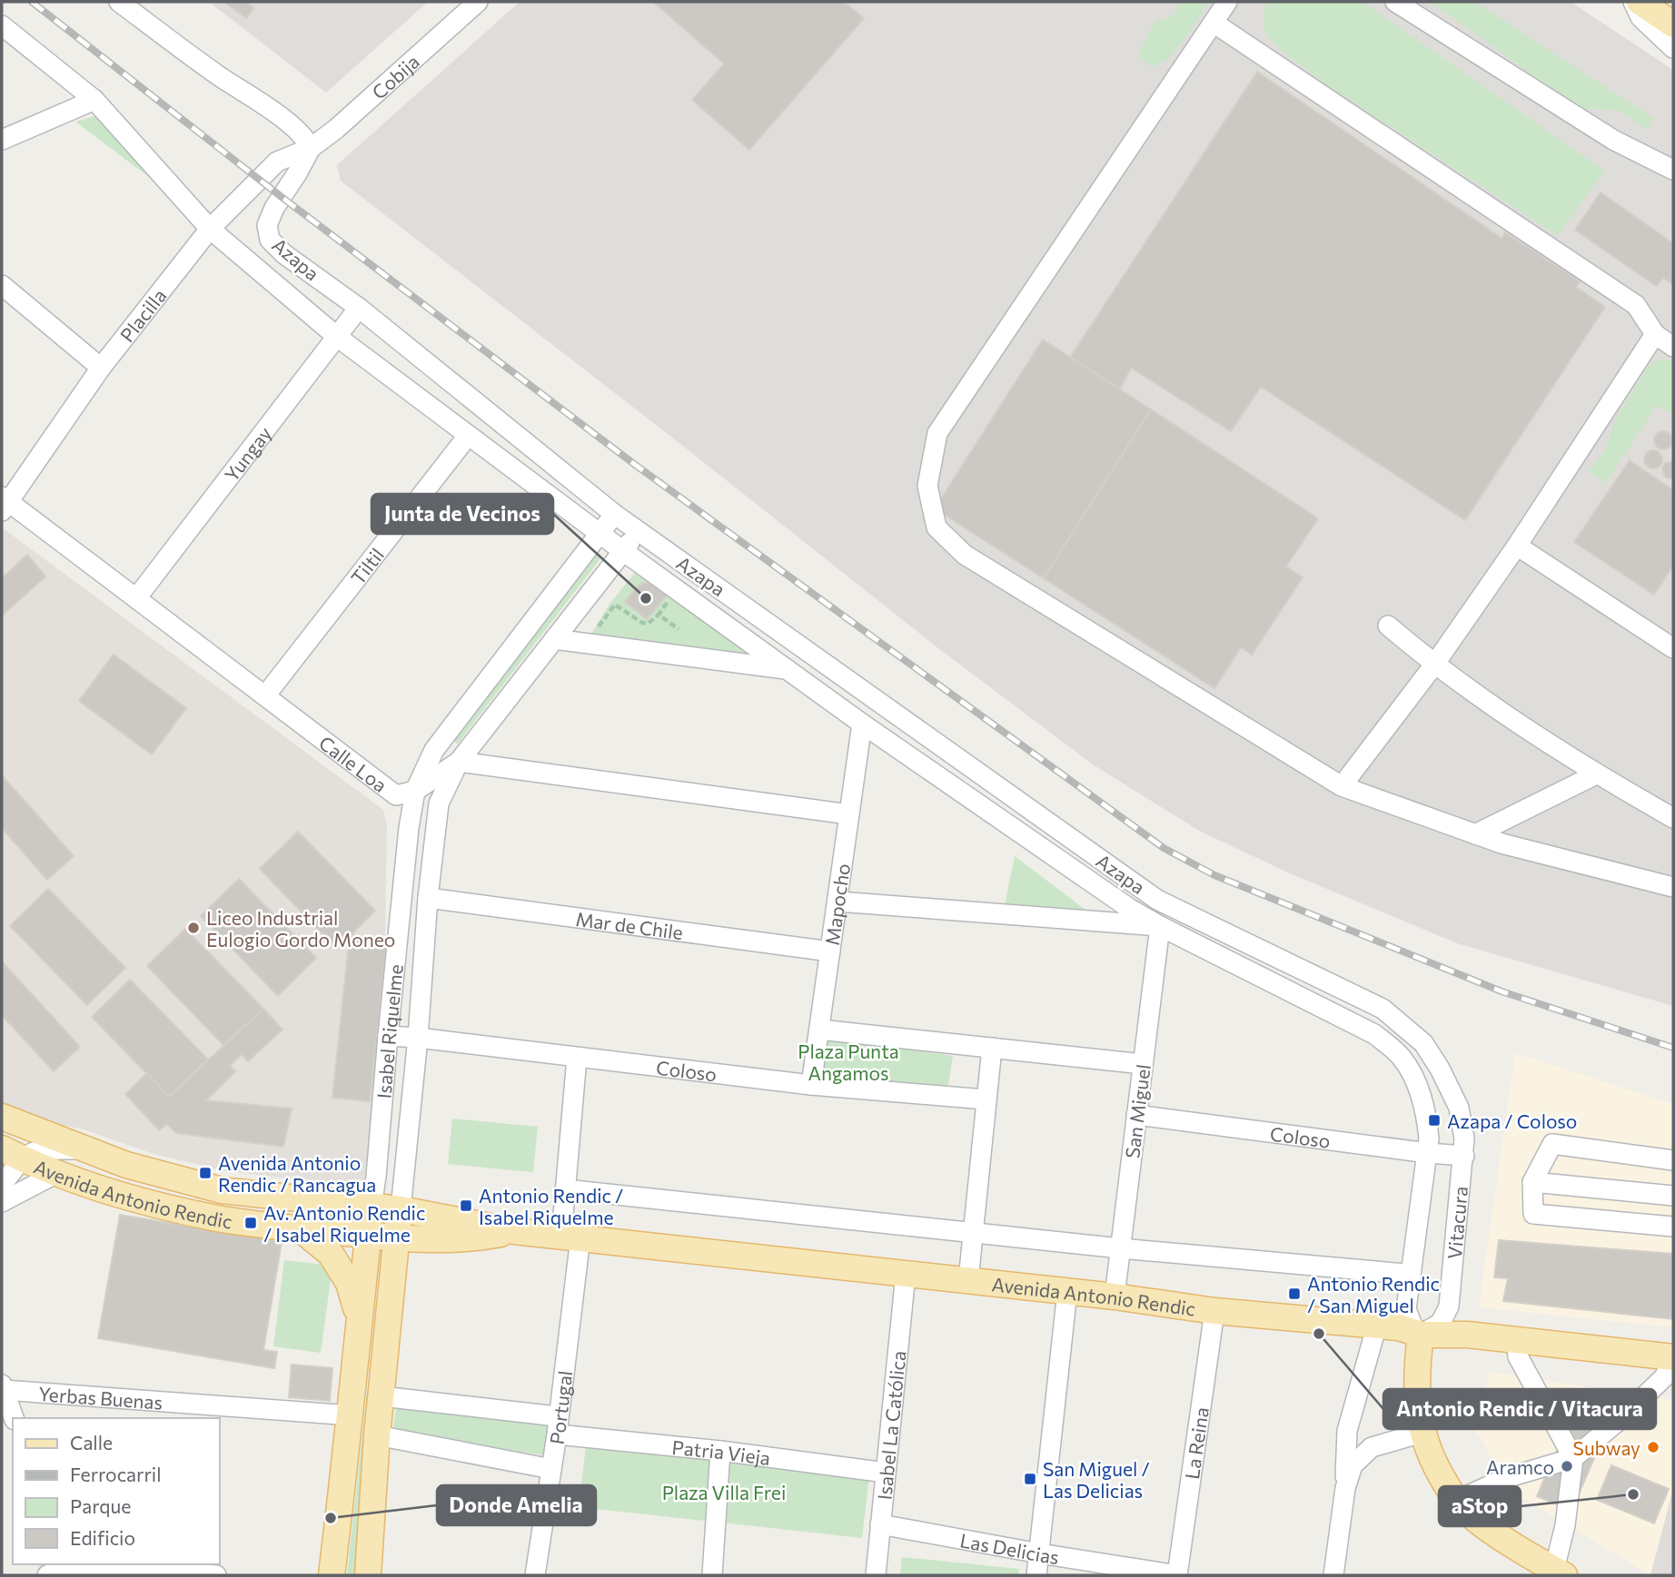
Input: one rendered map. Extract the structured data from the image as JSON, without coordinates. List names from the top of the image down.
{
  "streets": {
    "main road": ["Isabel Riquelme", "Avenida Antonio Rendic"],
    "street": [
      "Cobija",
      "Azapa",
      "Placilla",
      "Yungay",
      "Tiltil",
      "Calle Loa",
      "Mapocho",
      "Mar de Chile",
      "Coloso",
      "San Miguel",
      "Vitacura",
      "Yerbas Buenas",
      "Portugal",
      "Isabel La Católica",
      "La Reina",
      "Patria Vieja",
      "Las Delicias"
    ]
  },
  "crossings": [
    ["Cobija", "Azapa"],
    ["Cobija", "Placilla"],
    ["Azapa", "Placilla"],
    ["Azapa", "Yungay"],
    ["Azapa", "Tiltil"],
    ["Azapa", "Mapocho"],
    ["Azapa", "Isabel Riquelme"],
    ["Azapa", "San Miguel"],
    ["Azapa", "Vitacura"],
    ["Placilla", "Calle Loa"],
    ["Yungay", "Calle Loa"],
    ["Tiltil", "Calle Loa"],
    ["Calle Loa", "Isabel Riquelme"],
    ["Mapocho", "Mar de Chile"],
    ["Mapocho", "Coloso"],
    ["Mar de Chile", "Isabel Riquelme"],
    ["Isabel Riquelme", "Coloso"],
    ["Isabel Riquelme", "Avenida Antonio Rendic"],
    ["Isabel Riquelme", "Yerbas Buenas"],
    ["Isabel Riquelme", "Patria Vieja"],
    ["Coloso", "San Miguel"],
    ["Coloso", "Vitacura"],
    ["Coloso", "Portugal"],
    ["San Miguel", "Avenida Antonio Rendic"],
    ["Avenida Antonio Rendic", "Vitacura"],
    ["Avenida Antonio Rendic", "Portugal"],
    ["Avenida Antonio Rendic", "Isabel La Católica"],
    ["Avenida Antonio Rendic", "La Reina"],
    ["Portugal", "Patria Vieja"],
    ["Isabel La Católica", "Patria Vieja"],
    ["Isabel La Católica", "Las Delicias"],
    ["La Reina", "Las Delicias"]
  ],
  "parks": ["Plaza Punta Angamos", "Plaza Villa Frei"],
  "places": {
    "other": [
      "Junta de Vecinos",
      "Liceo Industrial Eulogio Gordo Moneo",
      "Antonio Rendic / Vitacura",
      "Subway",
      "Aramco",
      "aStop",
      "Donde Amelia"
    ],
    "transit": [
      "Azapa / Coloso",
      "Avenida Antonio Rendic / Rancagua",
      "Antonio Rendic / Isabel Riquelme",
      "Av. Antonio Rendic / Isabel Riquelme",
      "Antonio Rendic / San Miguel",
      "San Miguel / Las Delicias"
    ]
  },
  "legend": [
    "Calle",
    "Ferrocarril",
    "Parque",
    "Edificio"
  ]
}
